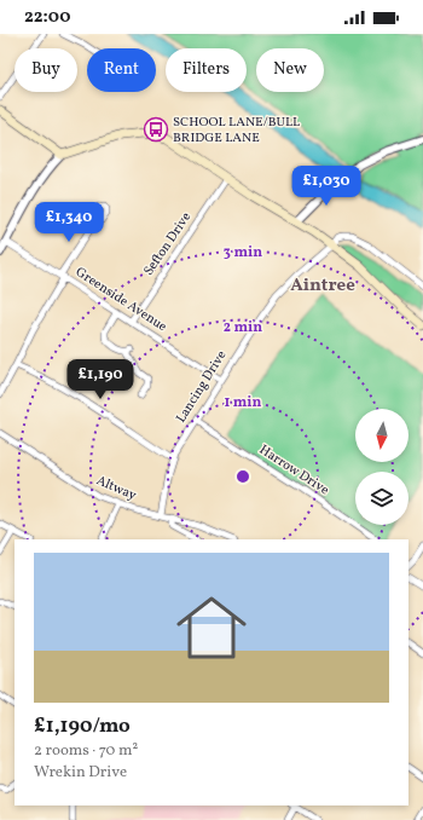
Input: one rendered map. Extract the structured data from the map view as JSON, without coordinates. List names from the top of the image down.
{
  "streets": {
    "street": [
      "Sefton Drive",
      "Greenside Avenue",
      "Lancing Drive",
      "Harrow Drive",
      "Altway"
    ]
  },
  "crossings": [
    ["Sefton Drive", "Greenside Avenue"],
    ["Greenside Avenue", "Lancing Drive"],
    ["Lancing Drive", "Harrow Drive"],
    ["Lancing Drive", "Altway"]
  ],
  "districts": ["Aintree"],
  "places": {
    "bus stop": ["SCHOOL LANE/BULL BRIDGE LANE"]
  },
  "north": "bottom",
  "page": {
    "status": "22:00",
    "chip": [
      "Buy",
      "Rent",
      "Filters",
      "New"
    ],
    "price": ["£1,030", "£1,340", "£1,190"],
    "list": [
      {
        "name": "£1,190/mo",
        "note": "2 rooms · 70 m² · Wrekin Drive"
      }
    ]
  },
  "rings": ["3 min", "2 min", "1 min"]
}
